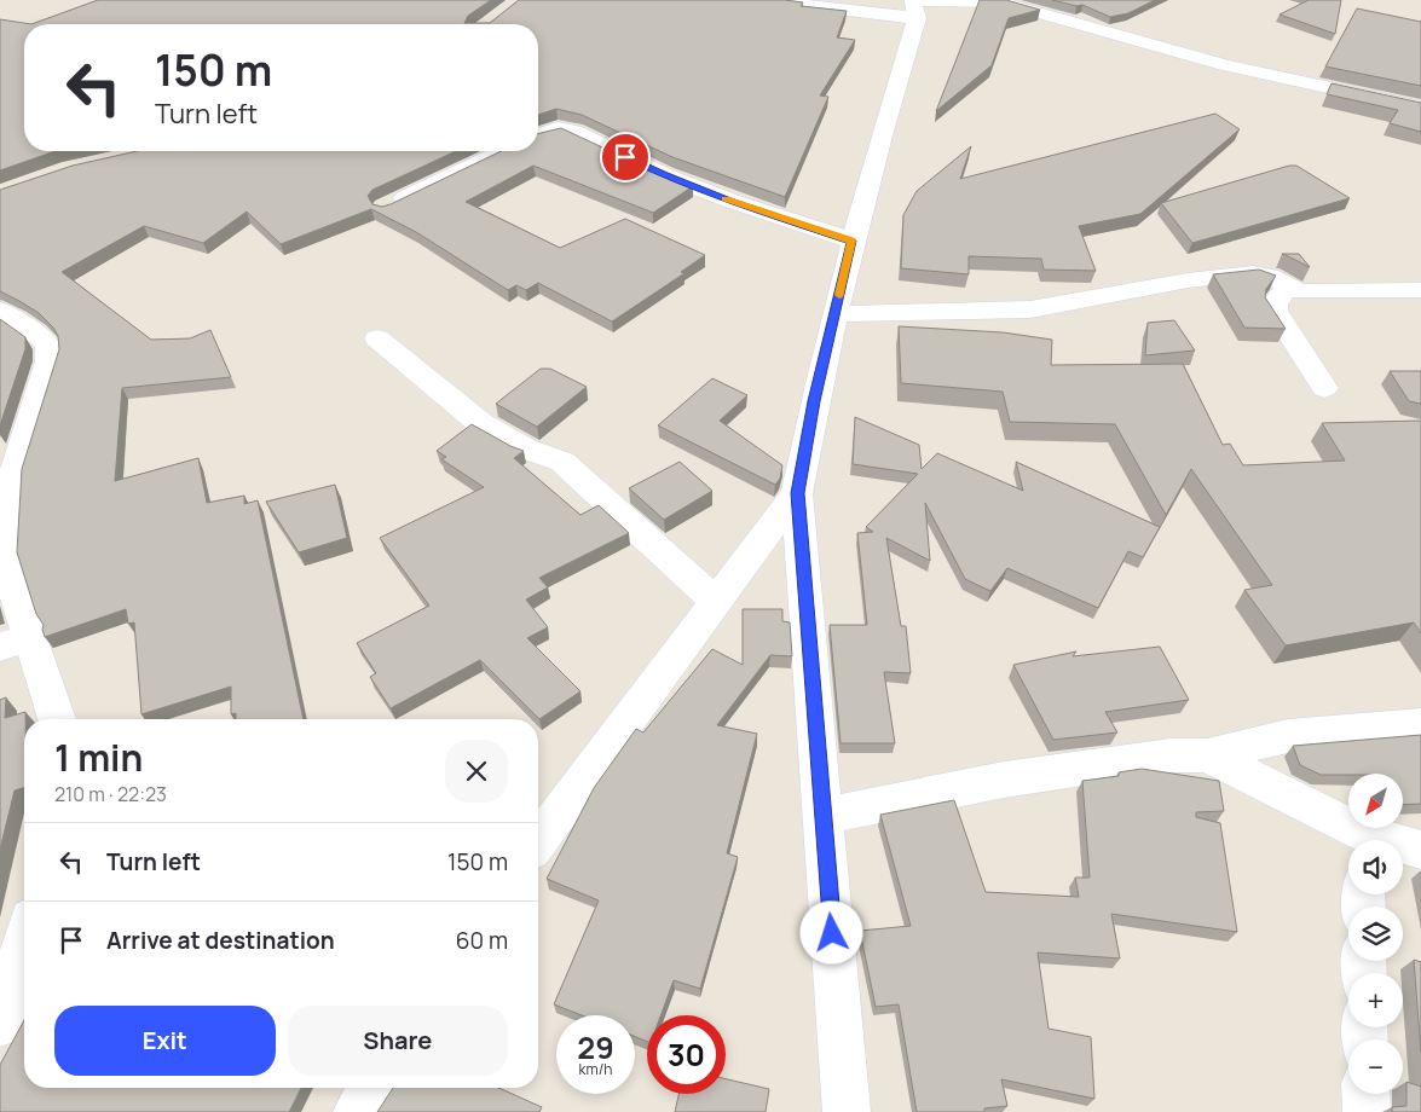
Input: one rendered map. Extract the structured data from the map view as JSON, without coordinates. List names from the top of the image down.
{
  "north": "bottom left",
  "page": {
    "turn": ["150 m", "Turn left"],
    "heading": ["1 min", "210 m · 22:23"],
    "map_buttons": ["+", "−"],
    "list": [
      {
        "name": "Turn left",
        "value": "150 m"
      },
      {
        "name": "Arrive at destination",
        "value": "60 m"
      }
    ],
    "buttons": ["Exit", "Share"],
    "speed": "29 km/h",
    "limit": "30"
  }
}
